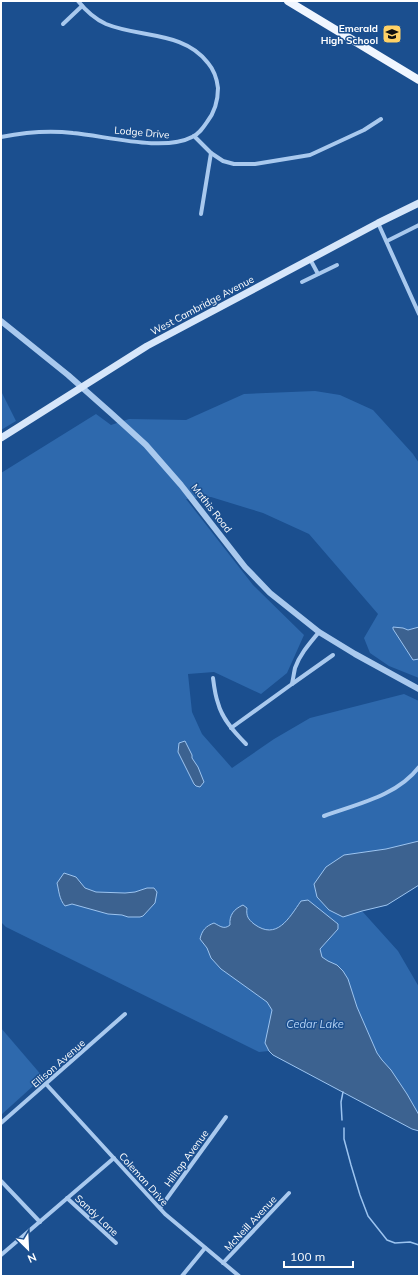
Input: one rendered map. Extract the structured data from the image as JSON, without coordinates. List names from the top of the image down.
{
  "streets": {
    "main road": ["West Cambridge Avenue"],
    "street": [
      "Lodge Drive",
      "Mathis Road",
      "Ellison Avenue",
      "Hilltop Avenue",
      "Coleman Drive",
      "Sandy Lane",
      "McNeill Avenue"
    ]
  },
  "crossings": [
    ["West Cambridge Avenue", "Mathis Road"],
    ["Ellison Avenue", "Coleman Drive"],
    ["Hilltop Avenue", "Coleman Drive"],
    ["Coleman Drive", "McNeill Avenue"]
  ],
  "water": ["Cedar Lake"],
  "places": {
    "school or university": ["Emerald High School"]
  },
  "scale_bar": "100 m",
  "north": "bottom right"
}
